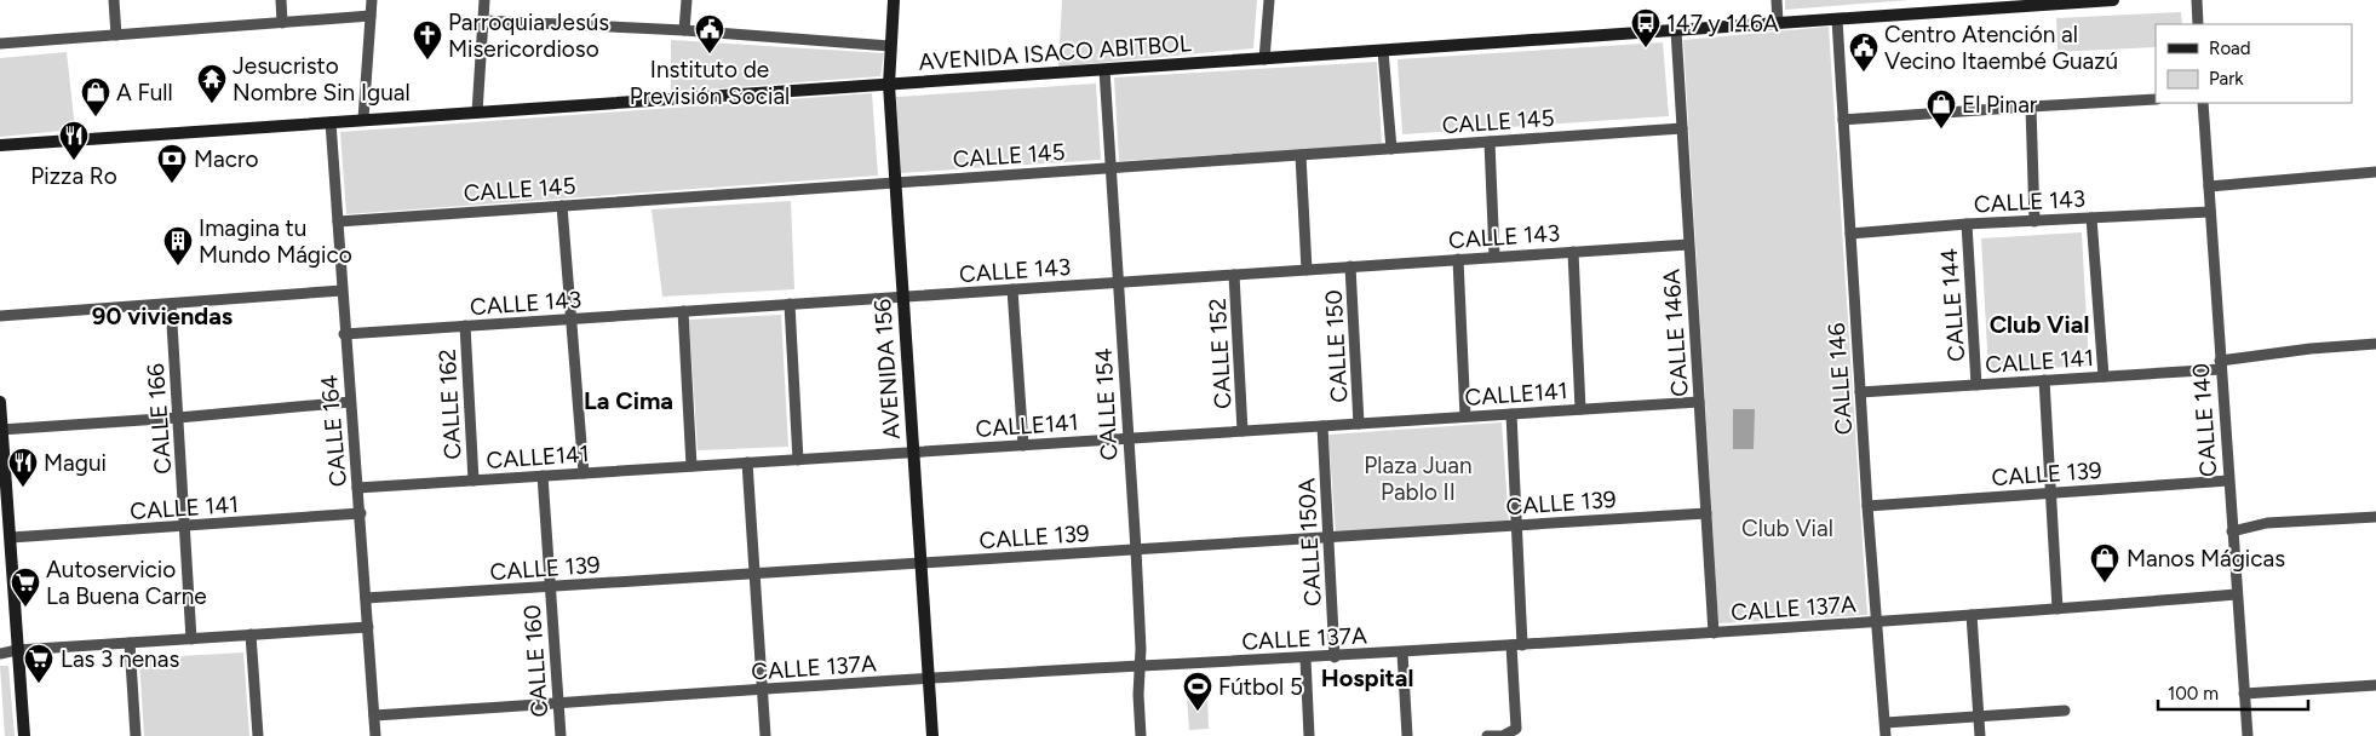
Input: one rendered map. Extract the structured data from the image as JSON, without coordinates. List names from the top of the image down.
{
  "streets": {
    "main road": ["AVENIDA ISACO ABITBOL", "AVENIDA 156"],
    "street": [
      "CALLE 145",
      "CALLE 143",
      "CALLE 144",
      "CALLE 146A",
      "CALLE 150",
      "CALLE 152",
      "CALLE 141",
      "CALLE 146",
      "CALLE141",
      "CALLE 162",
      "CALLE 154",
      "CALLE 166",
      "CALLE 140",
      "CALLE 164",
      "CALLE 139",
      "CALLE 150A",
      "CALLE 137A",
      "CALLE 160"
    ]
  },
  "crossings": [
    ["AVENIDA ISACO ABITBOL", "CALLE 146A"],
    ["AVENIDA ISACO ABITBOL", "AVENIDA 156"],
    ["AVENIDA ISACO ABITBOL", "CALLE 146"],
    ["AVENIDA ISACO ABITBOL", "CALLE 154"],
    ["AVENIDA ISACO ABITBOL", "CALLE 164"],
    ["CALLE 145", "CALLE 146A"],
    ["CALLE 145", "AVENIDA 156"],
    ["CALLE 145", "CALLE 154"],
    ["CALLE 145", "CALLE 164"],
    ["CALLE 143", "CALLE 144"],
    ["CALLE 143", "CALLE 146A"],
    ["CALLE 143", "CALLE 150"],
    ["CALLE 143", "CALLE 152"],
    ["CALLE 143", "AVENIDA 156"],
    ["CALLE 143", "CALLE 146"],
    ["CALLE 143", "CALLE 162"],
    ["CALLE 143", "CALLE 154"],
    ["CALLE 143", "CALLE 140"],
    ["CALLE 143", "CALLE 164"],
    ["CALLE 144", "CALLE 141"],
    ["CALLE 146A", "CALLE141"],
    ["CALLE 146A", "CALLE 139"],
    ["CALLE 146A", "CALLE 137A"],
    ["CALLE 150", "CALLE141"],
    ["CALLE 152", "CALLE141"],
    ["CALLE 141", "CALLE 146"],
    ["CALLE 141", "CALLE 166"],
    ["CALLE 141", "CALLE 140"],
    ["CALLE 141", "CALLE 164"],
    ["AVENIDA 156", "CALLE141"],
    ["AVENIDA 156", "CALLE 139"],
    ["AVENIDA 156", "CALLE 137A"],
    ["CALLE 146", "CALLE 139"],
    ["CALLE 146", "CALLE 137A"],
    ["CALLE141", "CALLE 162"],
    ["CALLE141", "CALLE 154"],
    ["CALLE141", "CALLE 164"],
    ["CALLE141", "CALLE 150A"],
    ["CALLE141", "CALLE 160"],
    ["CALLE 154", "CALLE 139"],
    ["CALLE 154", "CALLE 137A"],
    ["CALLE 140", "CALLE 139"],
    ["CALLE 140", "CALLE 137A"],
    ["CALLE 164", "CALLE 139"],
    ["CALLE 164", "CALLE 137A"],
    ["CALLE 139", "CALLE 150A"],
    ["CALLE 139", "CALLE 160"],
    ["CALLE 150A", "CALLE 137A"],
    ["CALLE 137A", "CALLE 160"]
  ],
  "districts": [
    "90 viviendas",
    "Club Vial",
    "La Cima",
    "Hospital"
  ],
  "parks": ["Plaza Juan Pablo II", "Club Vial"],
  "places": {
    "bus stop": ["147 y 146A"],
    "public building": ["Instituto de Previsión Social", "Centro Atención al Vecino Itaembé Guazú"],
    "church": ["Parroquia Jesús Misericordioso"],
    "temple": ["Jesucristo Nombre Sin Igual"],
    "shop": ["A Full", "El Pinar", "Manos Mágicas"],
    "restaurant": ["Pizza Ro", "Magui"],
    "bank": ["Macro"],
    "building": ["Imagina tu Mundo Mágico"],
    "supermarket": ["Autoservicio La Buena Carne", "Las 3 nenas"],
    "sports": ["Fútbol 5"]
  },
  "legend": ["Road", "Park"],
  "scale_bar": "100 m"
}
